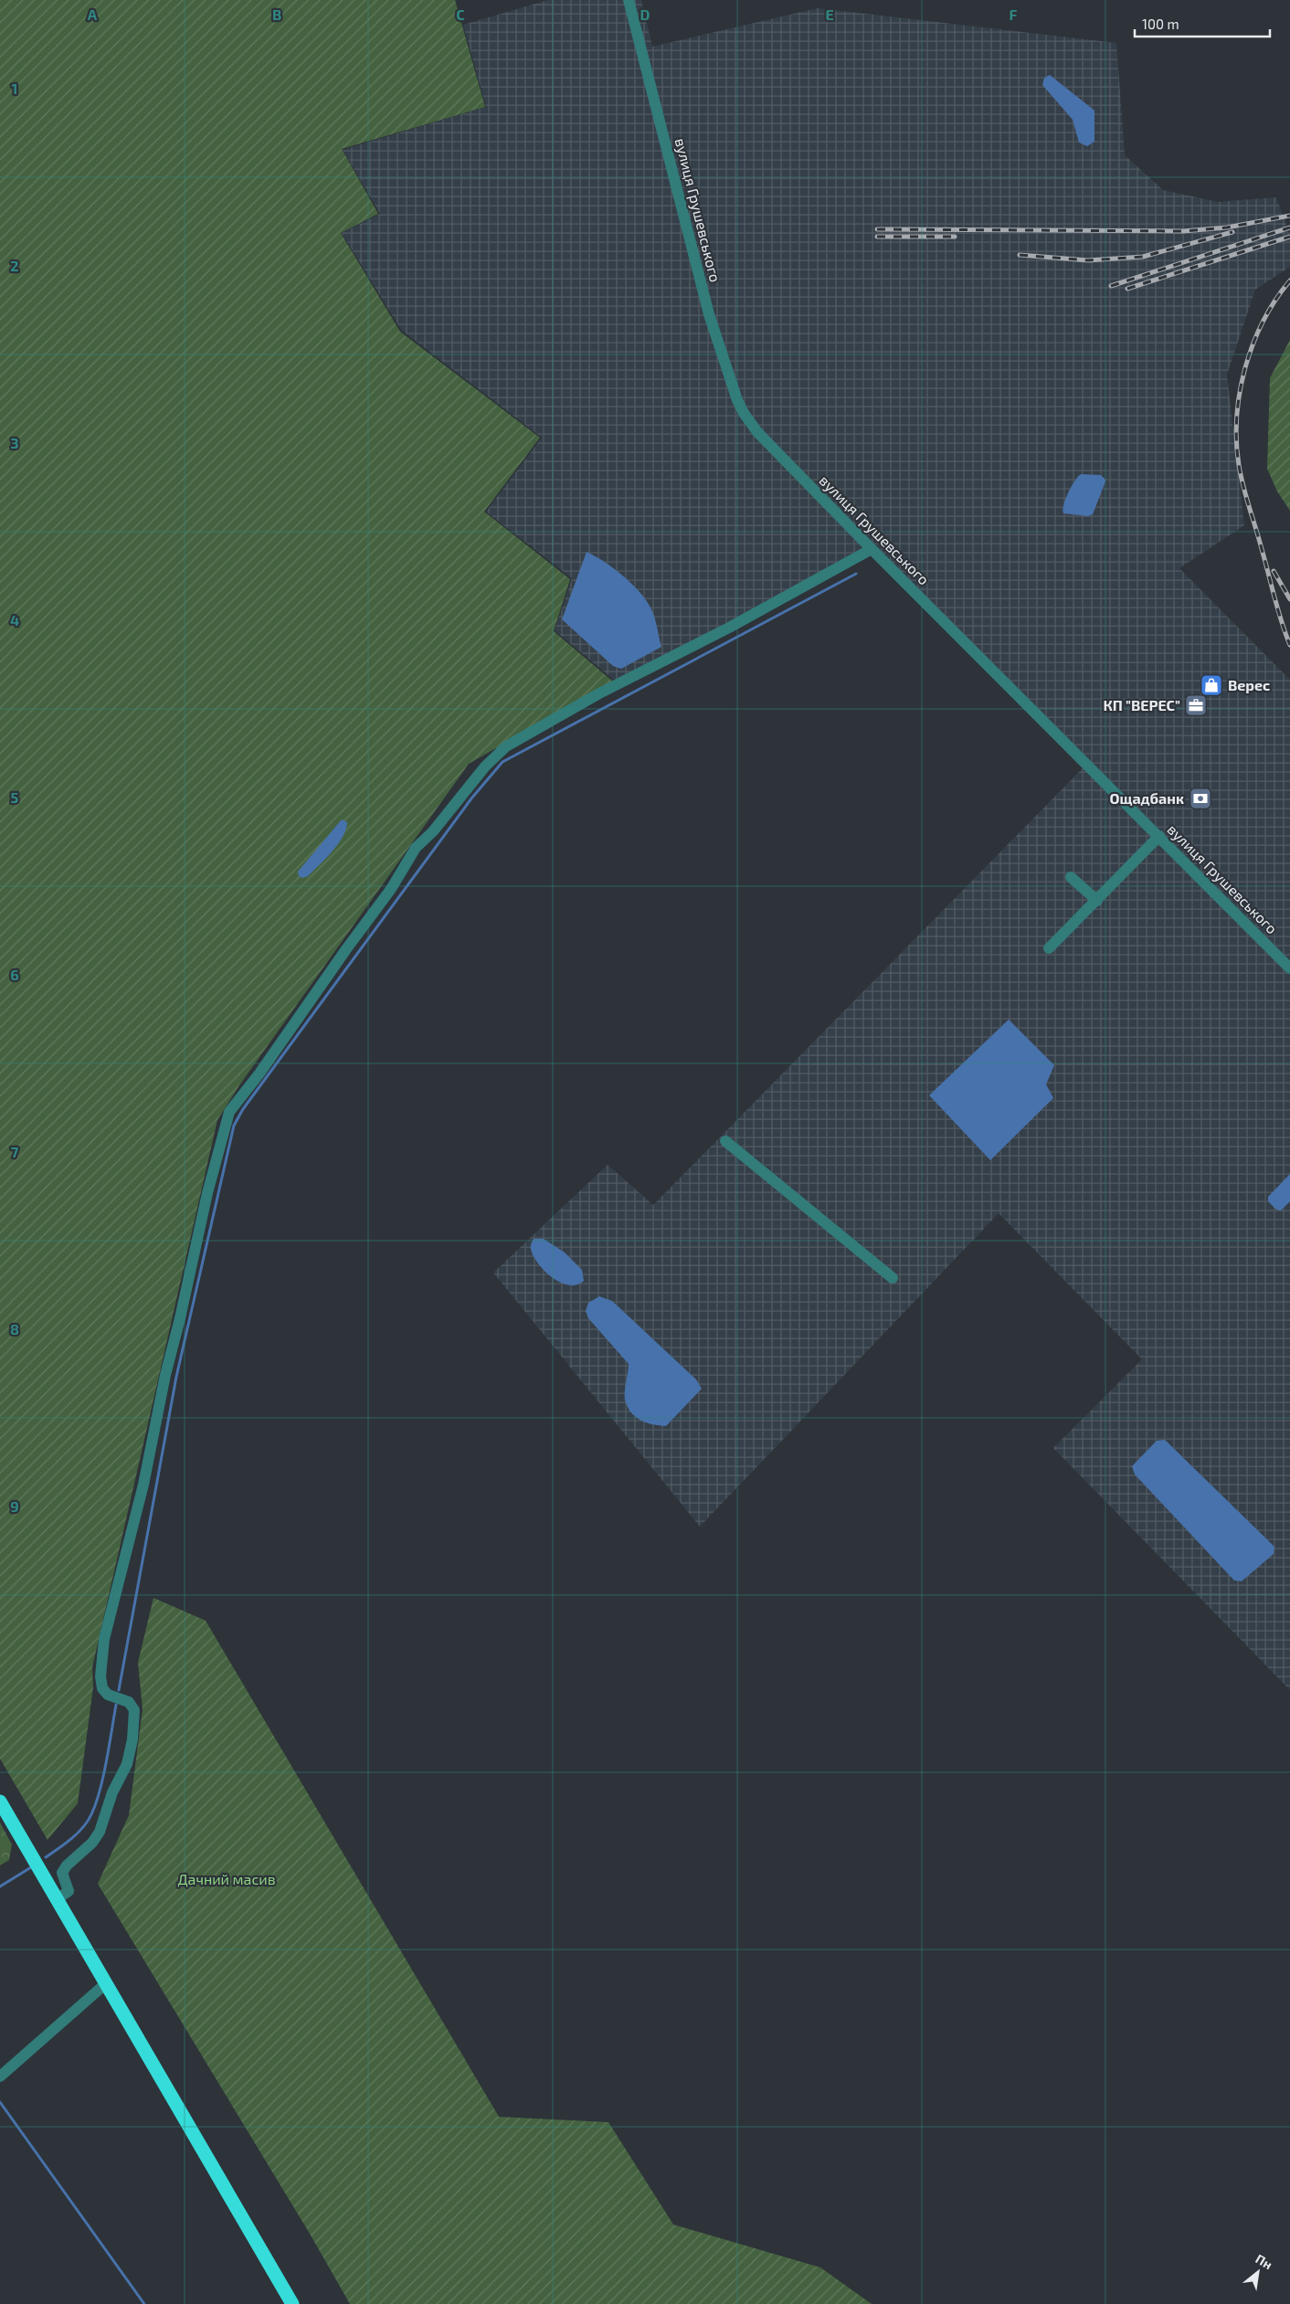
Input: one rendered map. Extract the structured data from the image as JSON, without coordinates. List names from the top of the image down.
{
  "streets": {
    "street": ["вулиця Грушевського"]
  },
  "parks": ["Дачний масив"],
  "places": {
    "shop": ["Верес"],
    "office": ["КП \"ВЕРЕС\""],
    "bank": ["Ощадбанк"]
  },
  "scale_bar": "100 m",
  "north": "top right",
  "grid": {
    "columns": [
      "A",
      "B",
      "C",
      "D",
      "E",
      "F"
    ],
    "rows": [
      "1",
      "2",
      "3",
      "4",
      "5",
      "6",
      "7",
      "8",
      "9"
    ]
  }
}
